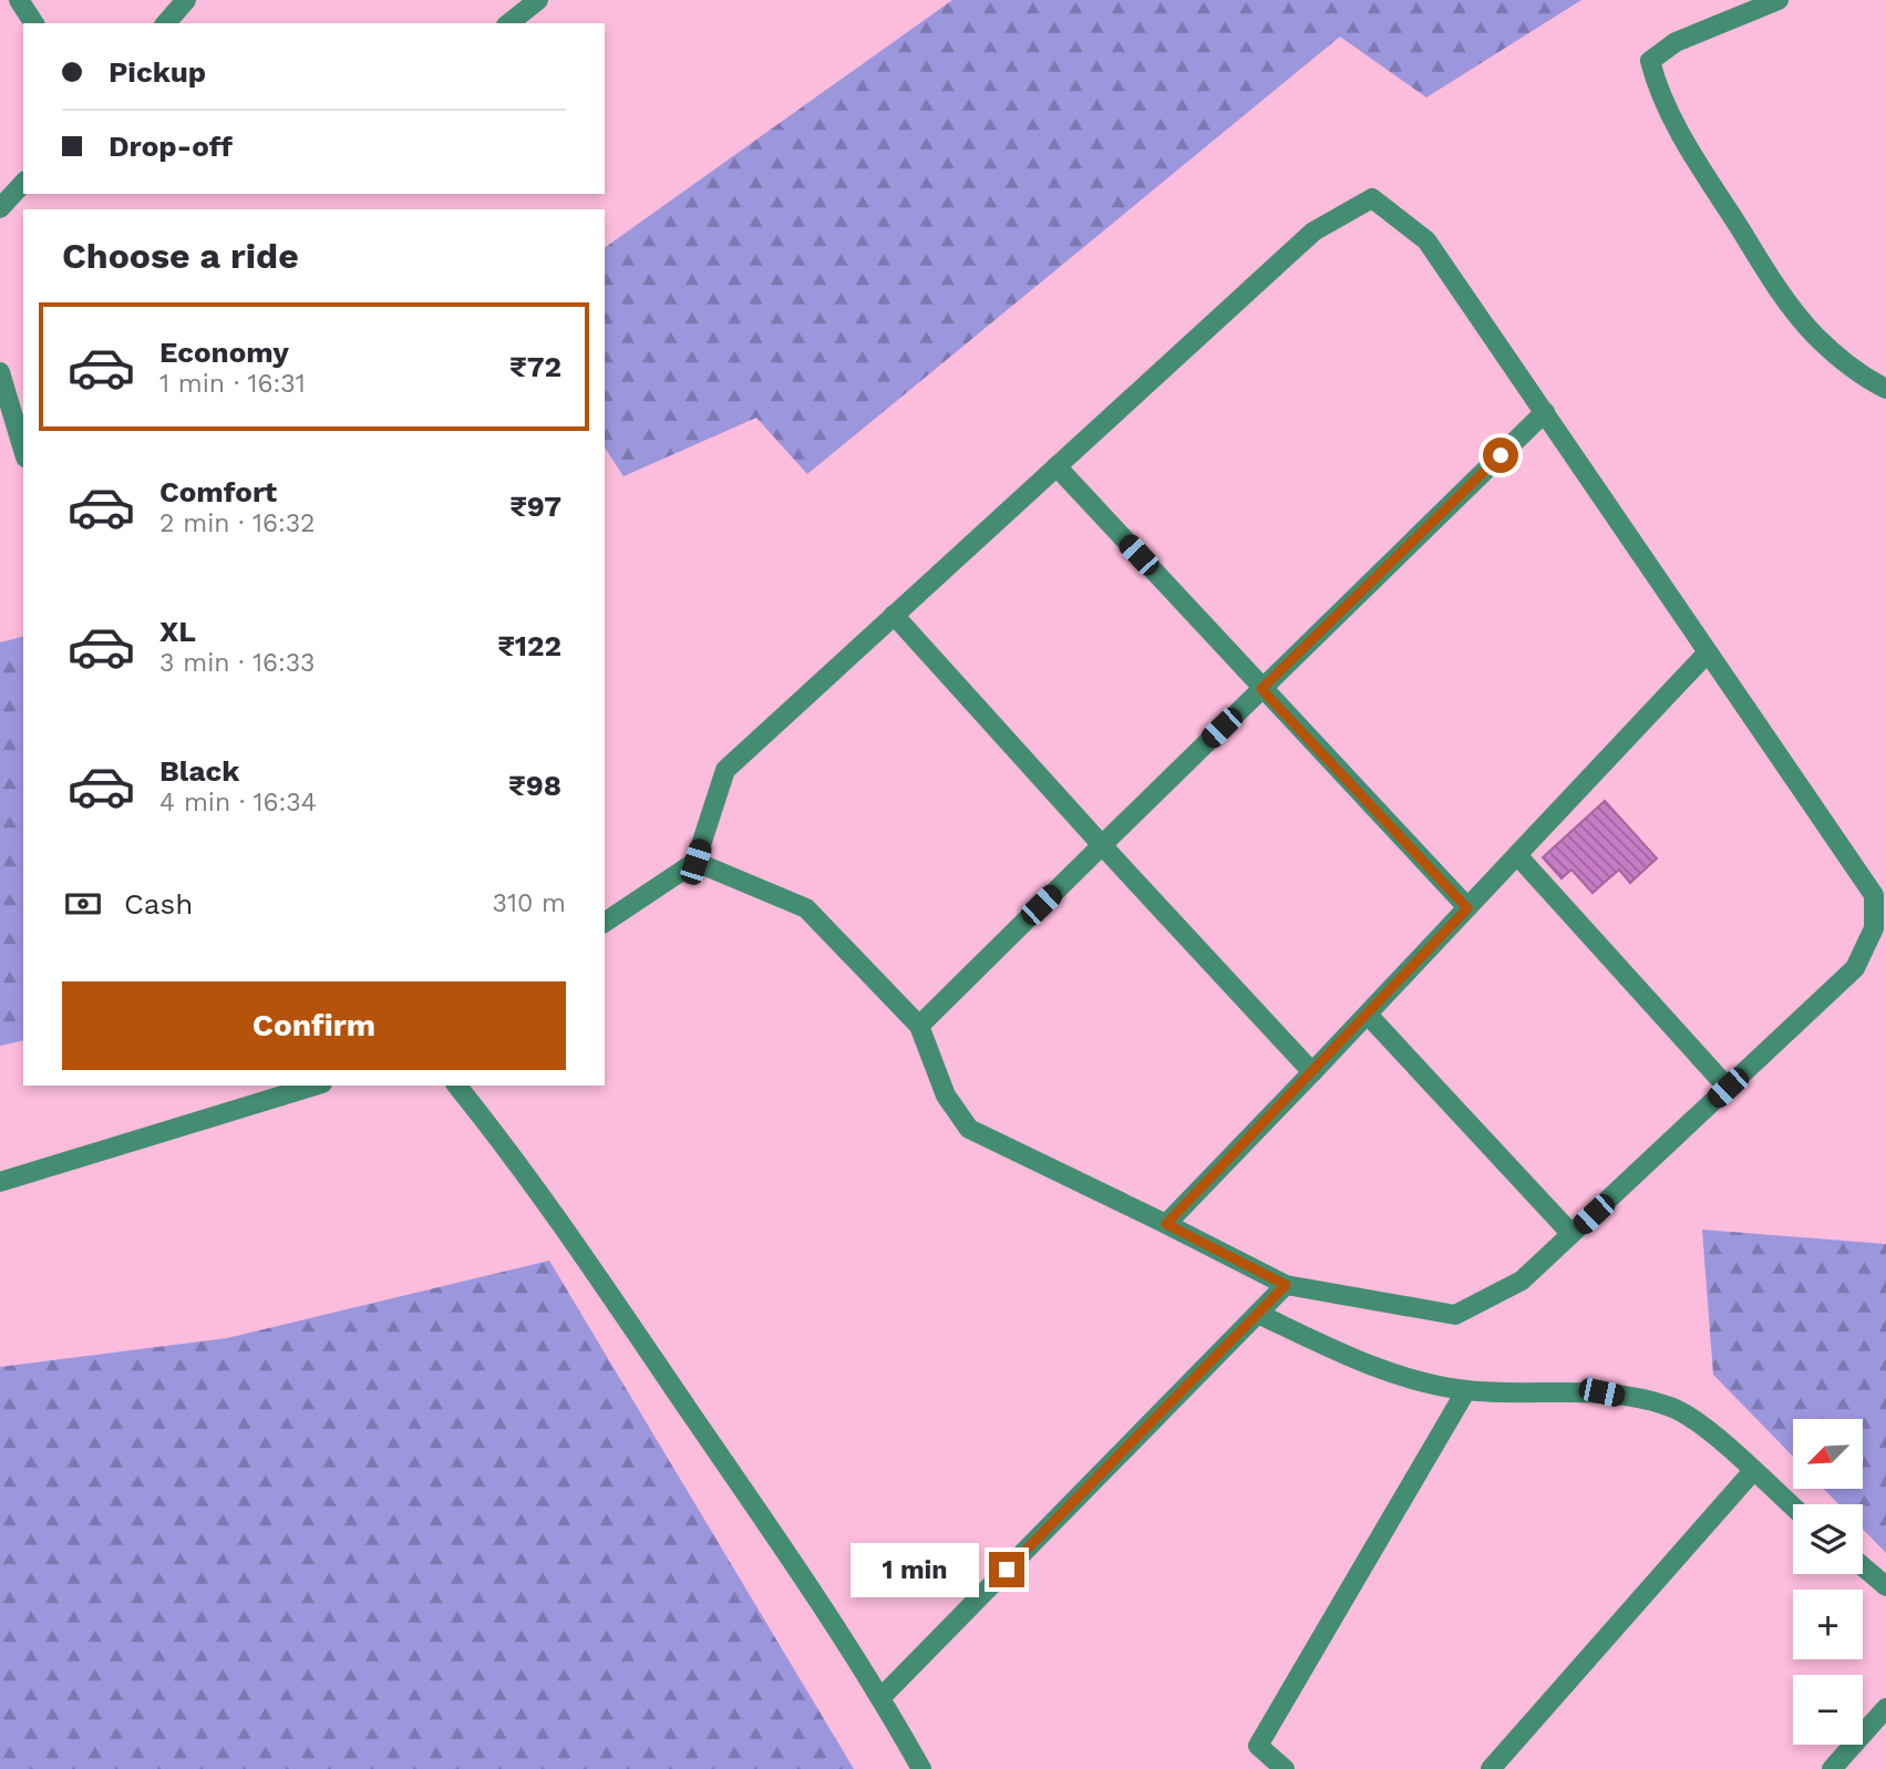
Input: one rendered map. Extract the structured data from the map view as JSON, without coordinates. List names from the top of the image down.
{
  "north": "bottom left",
  "page": {
    "banner": ["Pickup", "Drop-off"],
    "heading": "Choose a ride",
    "list": [
      {
        "name": "Economy",
        "note": "1 min · 16:31",
        "value": "₹72"
      },
      {
        "name": "Comfort",
        "note": "2 min · 16:32",
        "value": "₹97"
      },
      {
        "name": "XL",
        "note": "3 min · 16:33",
        "value": "₹122"
      },
      {
        "name": "Black",
        "note": "4 min · 16:34",
        "value": "₹98"
      }
    ],
    "pay": ["Cash", "310 m"],
    "buttons": "Confirm",
    "map_buttons": ["+", "−"],
    "bubble": "1 min"
  }
}
